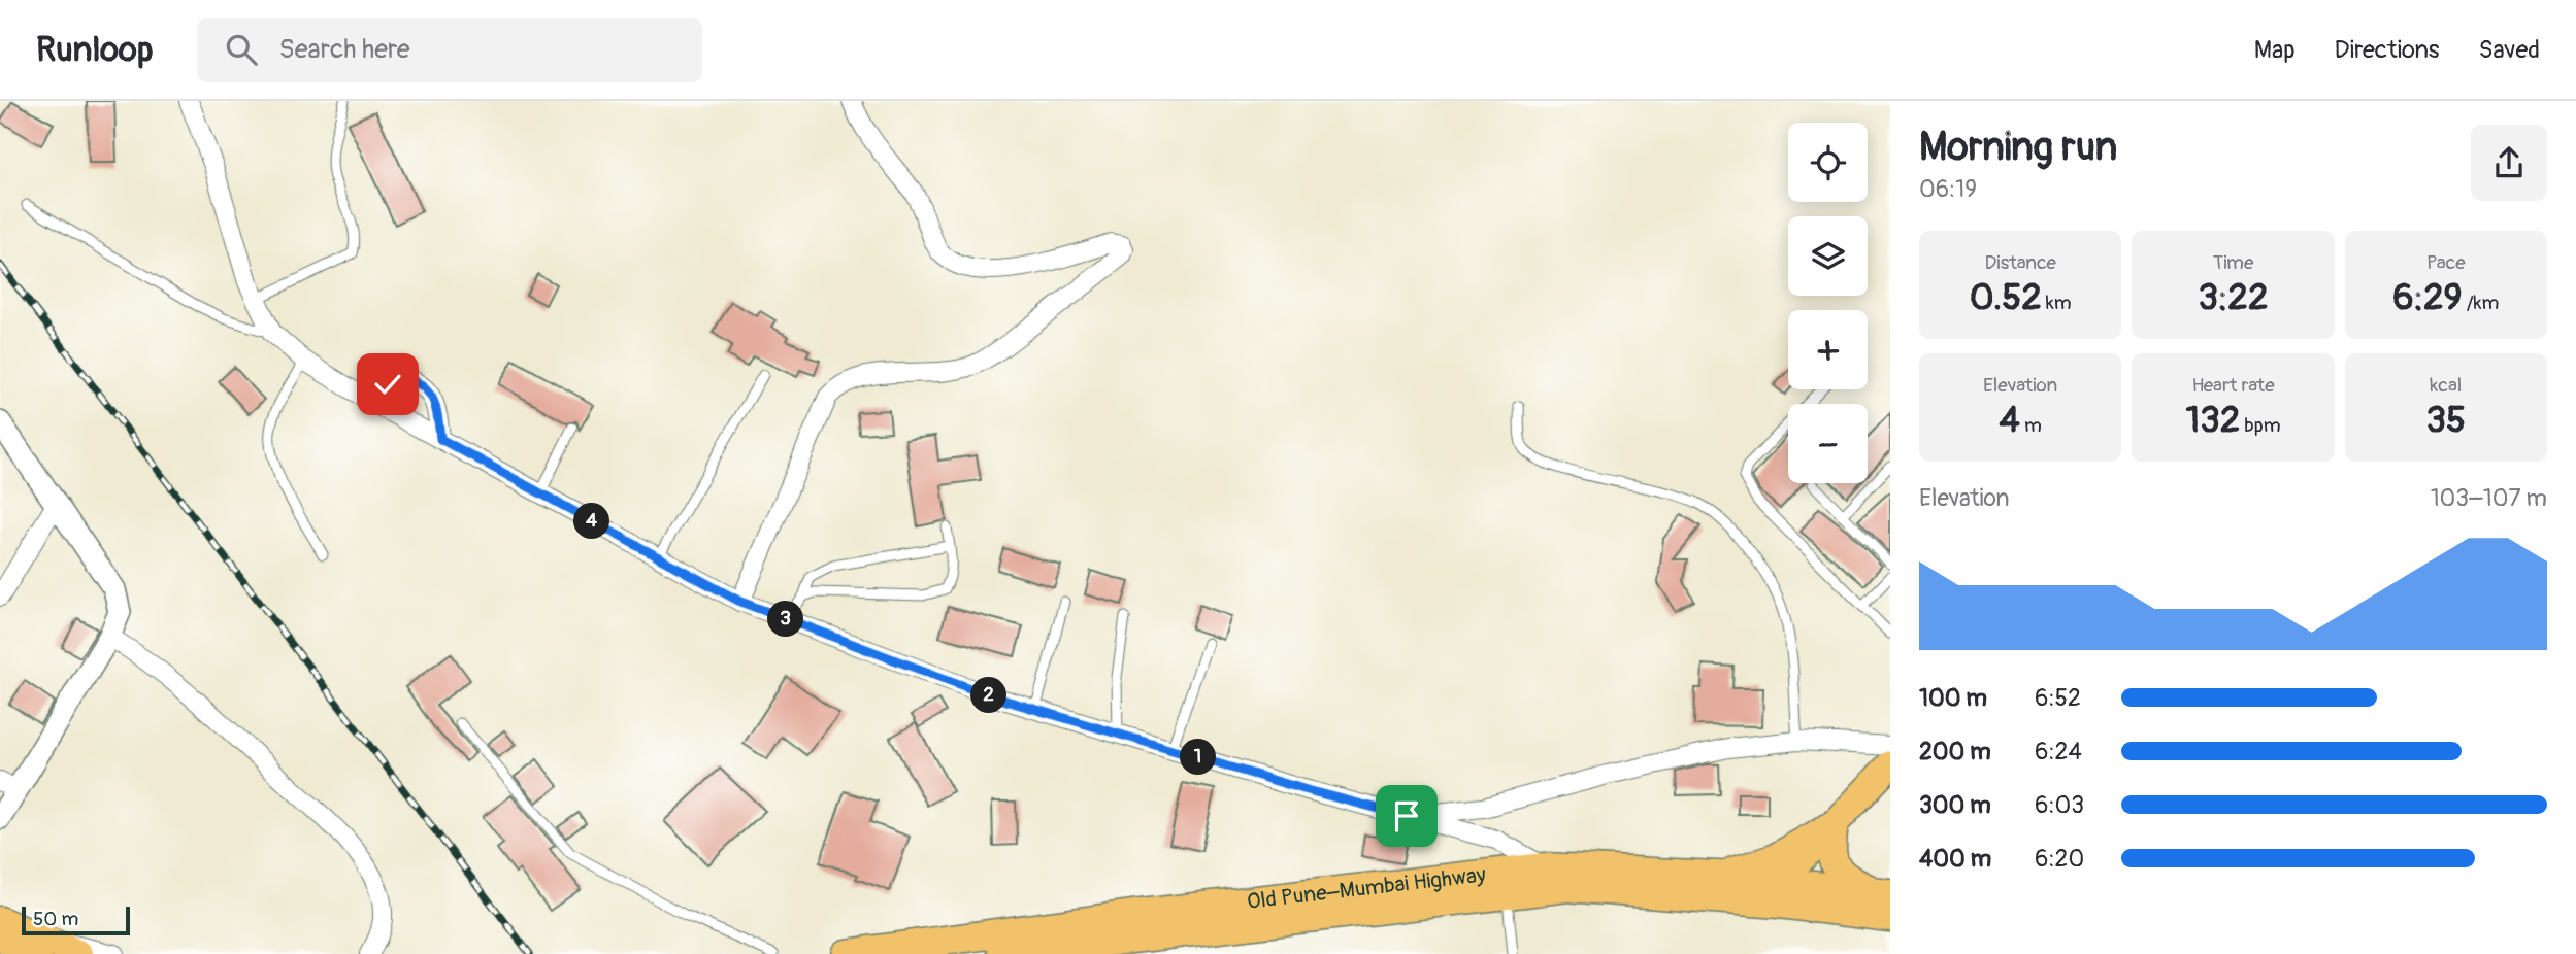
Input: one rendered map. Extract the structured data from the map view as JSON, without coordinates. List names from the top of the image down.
{
  "streets": {
    "highway": ["Old Pune–Mumbai Highway"]
  },
  "scale_bar": "50 m",
  "page": {
    "header": "Runloop",
    "search": "Search here",
    "nav": ["Map", "Directions", "Saved"],
    "heading": ["Morning run", "06:19"],
    "map_buttons": ["+", "−"],
    "stats": [
      ["Distance", "0.52 km"],
      ["Time", "3:22"],
      ["Pace", "6:29 /km"],
      ["Elevation", "4 m"],
      ["Heart rate", "132 bpm"],
      ["kcal", "35"]
    ],
    "chart": ["Elevation", "103–107 m"],
    "pins": [
      "4",
      "3",
      "2",
      "1"
    ],
    "list": [
      {
        "name": "100 m",
        "note": "6:52"
      },
      {
        "name": "200 m",
        "note": "6:24"
      },
      {
        "name": "300 m",
        "note": "6:03"
      },
      {
        "name": "400 m",
        "note": "6:20"
      }
    ],
    "scale": "50 m"
  }
}
